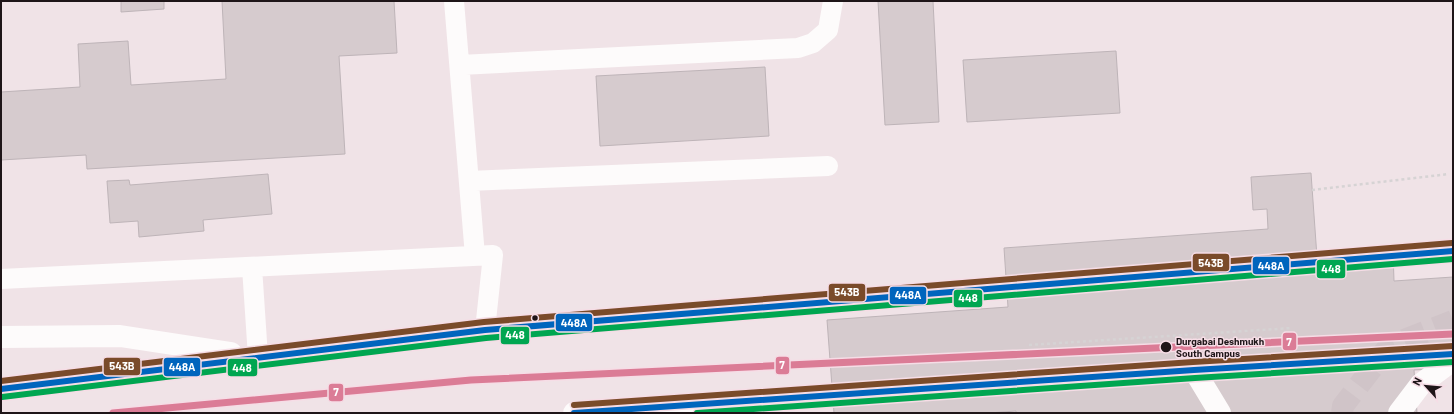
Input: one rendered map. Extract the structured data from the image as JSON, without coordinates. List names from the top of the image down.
{
  "places": ["Durgabai Deshmukh South Campus"],
  "lines": [
    "transit line 543B",
    "transit line 448A",
    "transit line 448",
    "transit line 7"
  ],
  "north": "top left"
}
